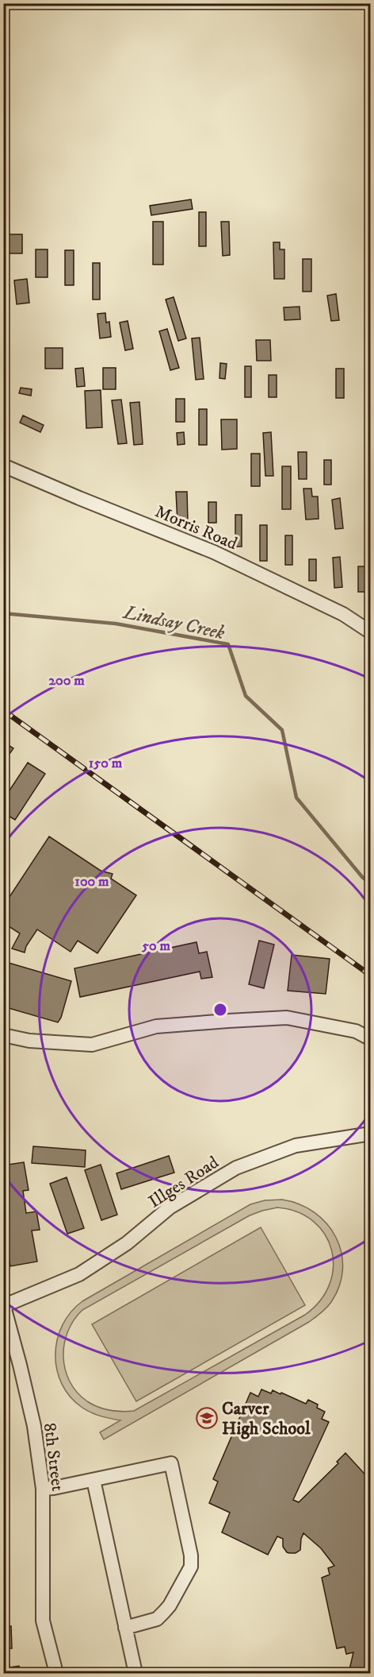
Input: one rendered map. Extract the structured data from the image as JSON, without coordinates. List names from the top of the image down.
{
  "streets": {
    "street": ["Morris Road", "Illges Road", "8th Street"]
  },
  "crossings": [
    ["Illges Road", "8th Street"]
  ],
  "water": ["Lindsay Creek"],
  "places": {
    "school or university": ["Carver High School"]
  },
  "rings": [
    "200 m",
    "150 m",
    "100 m",
    "50 m"
  ]
}
